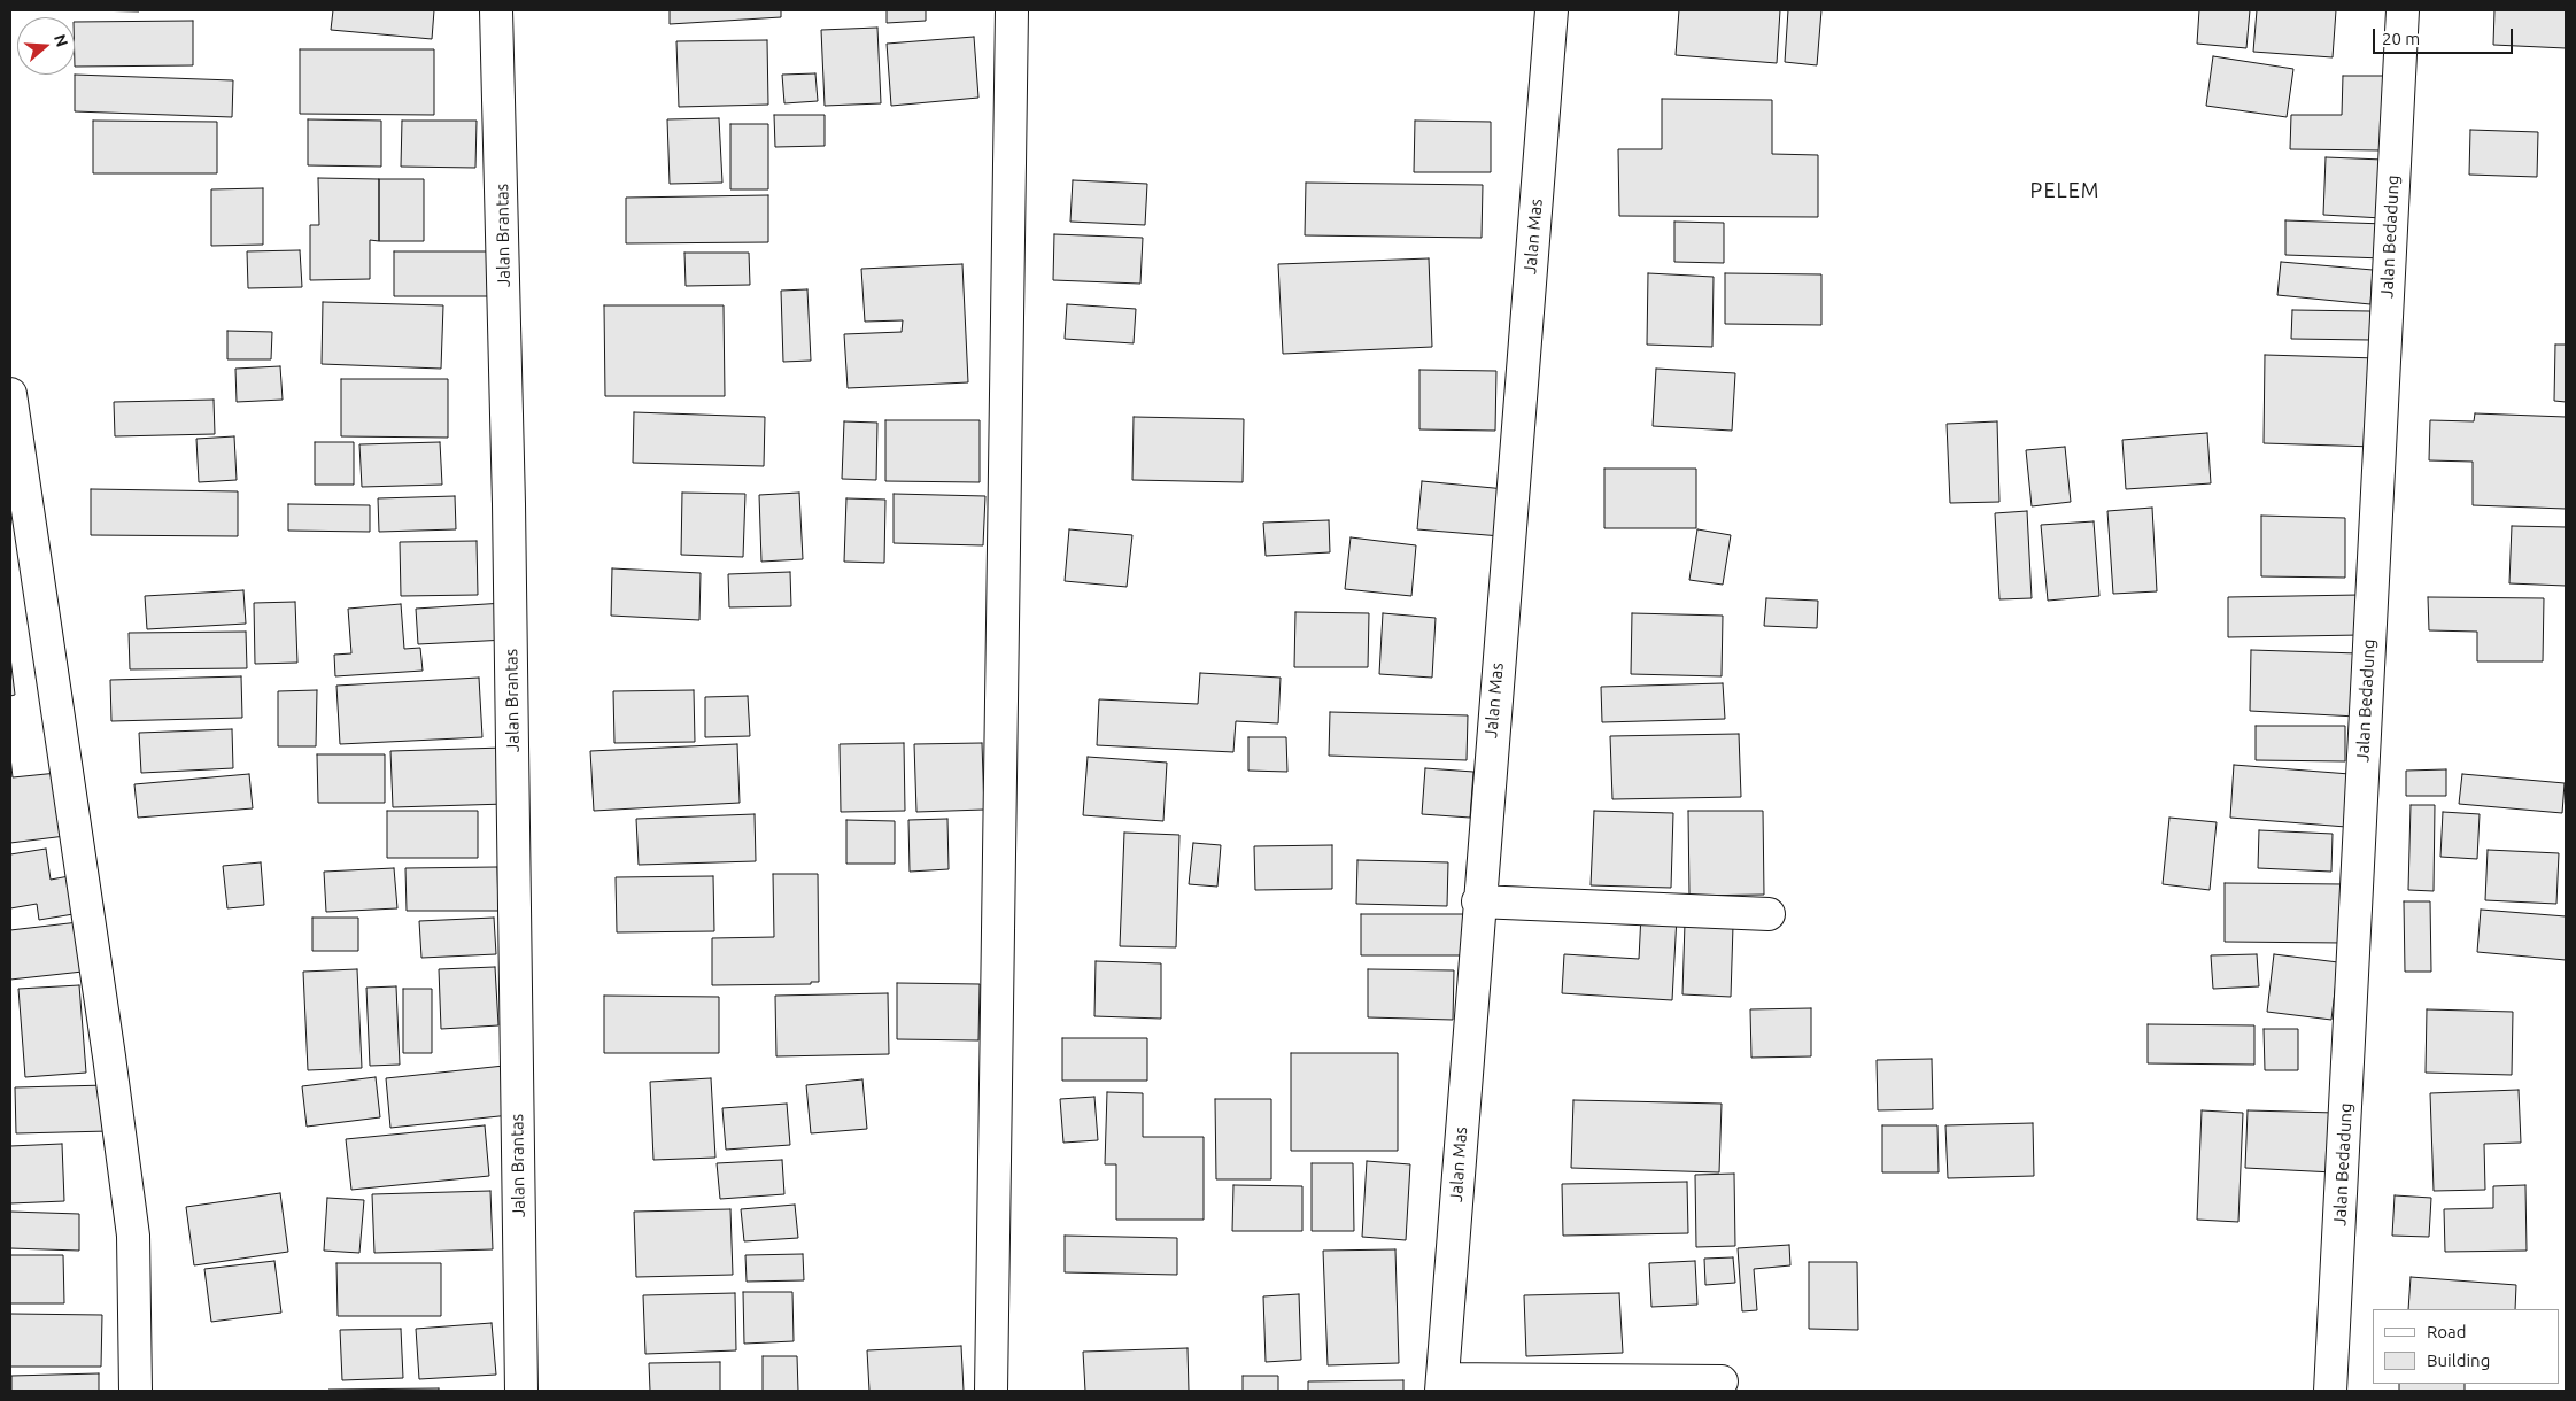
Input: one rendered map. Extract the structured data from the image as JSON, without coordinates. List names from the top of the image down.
{
  "streets": {
    "street": ["Jalan Brantas", "Jalan Mas", "Jalan Bedadung"]
  },
  "districts": ["PELEM"],
  "legend": ["Road", "Building"],
  "scale_bar": "20 m",
  "north": "right"
}
